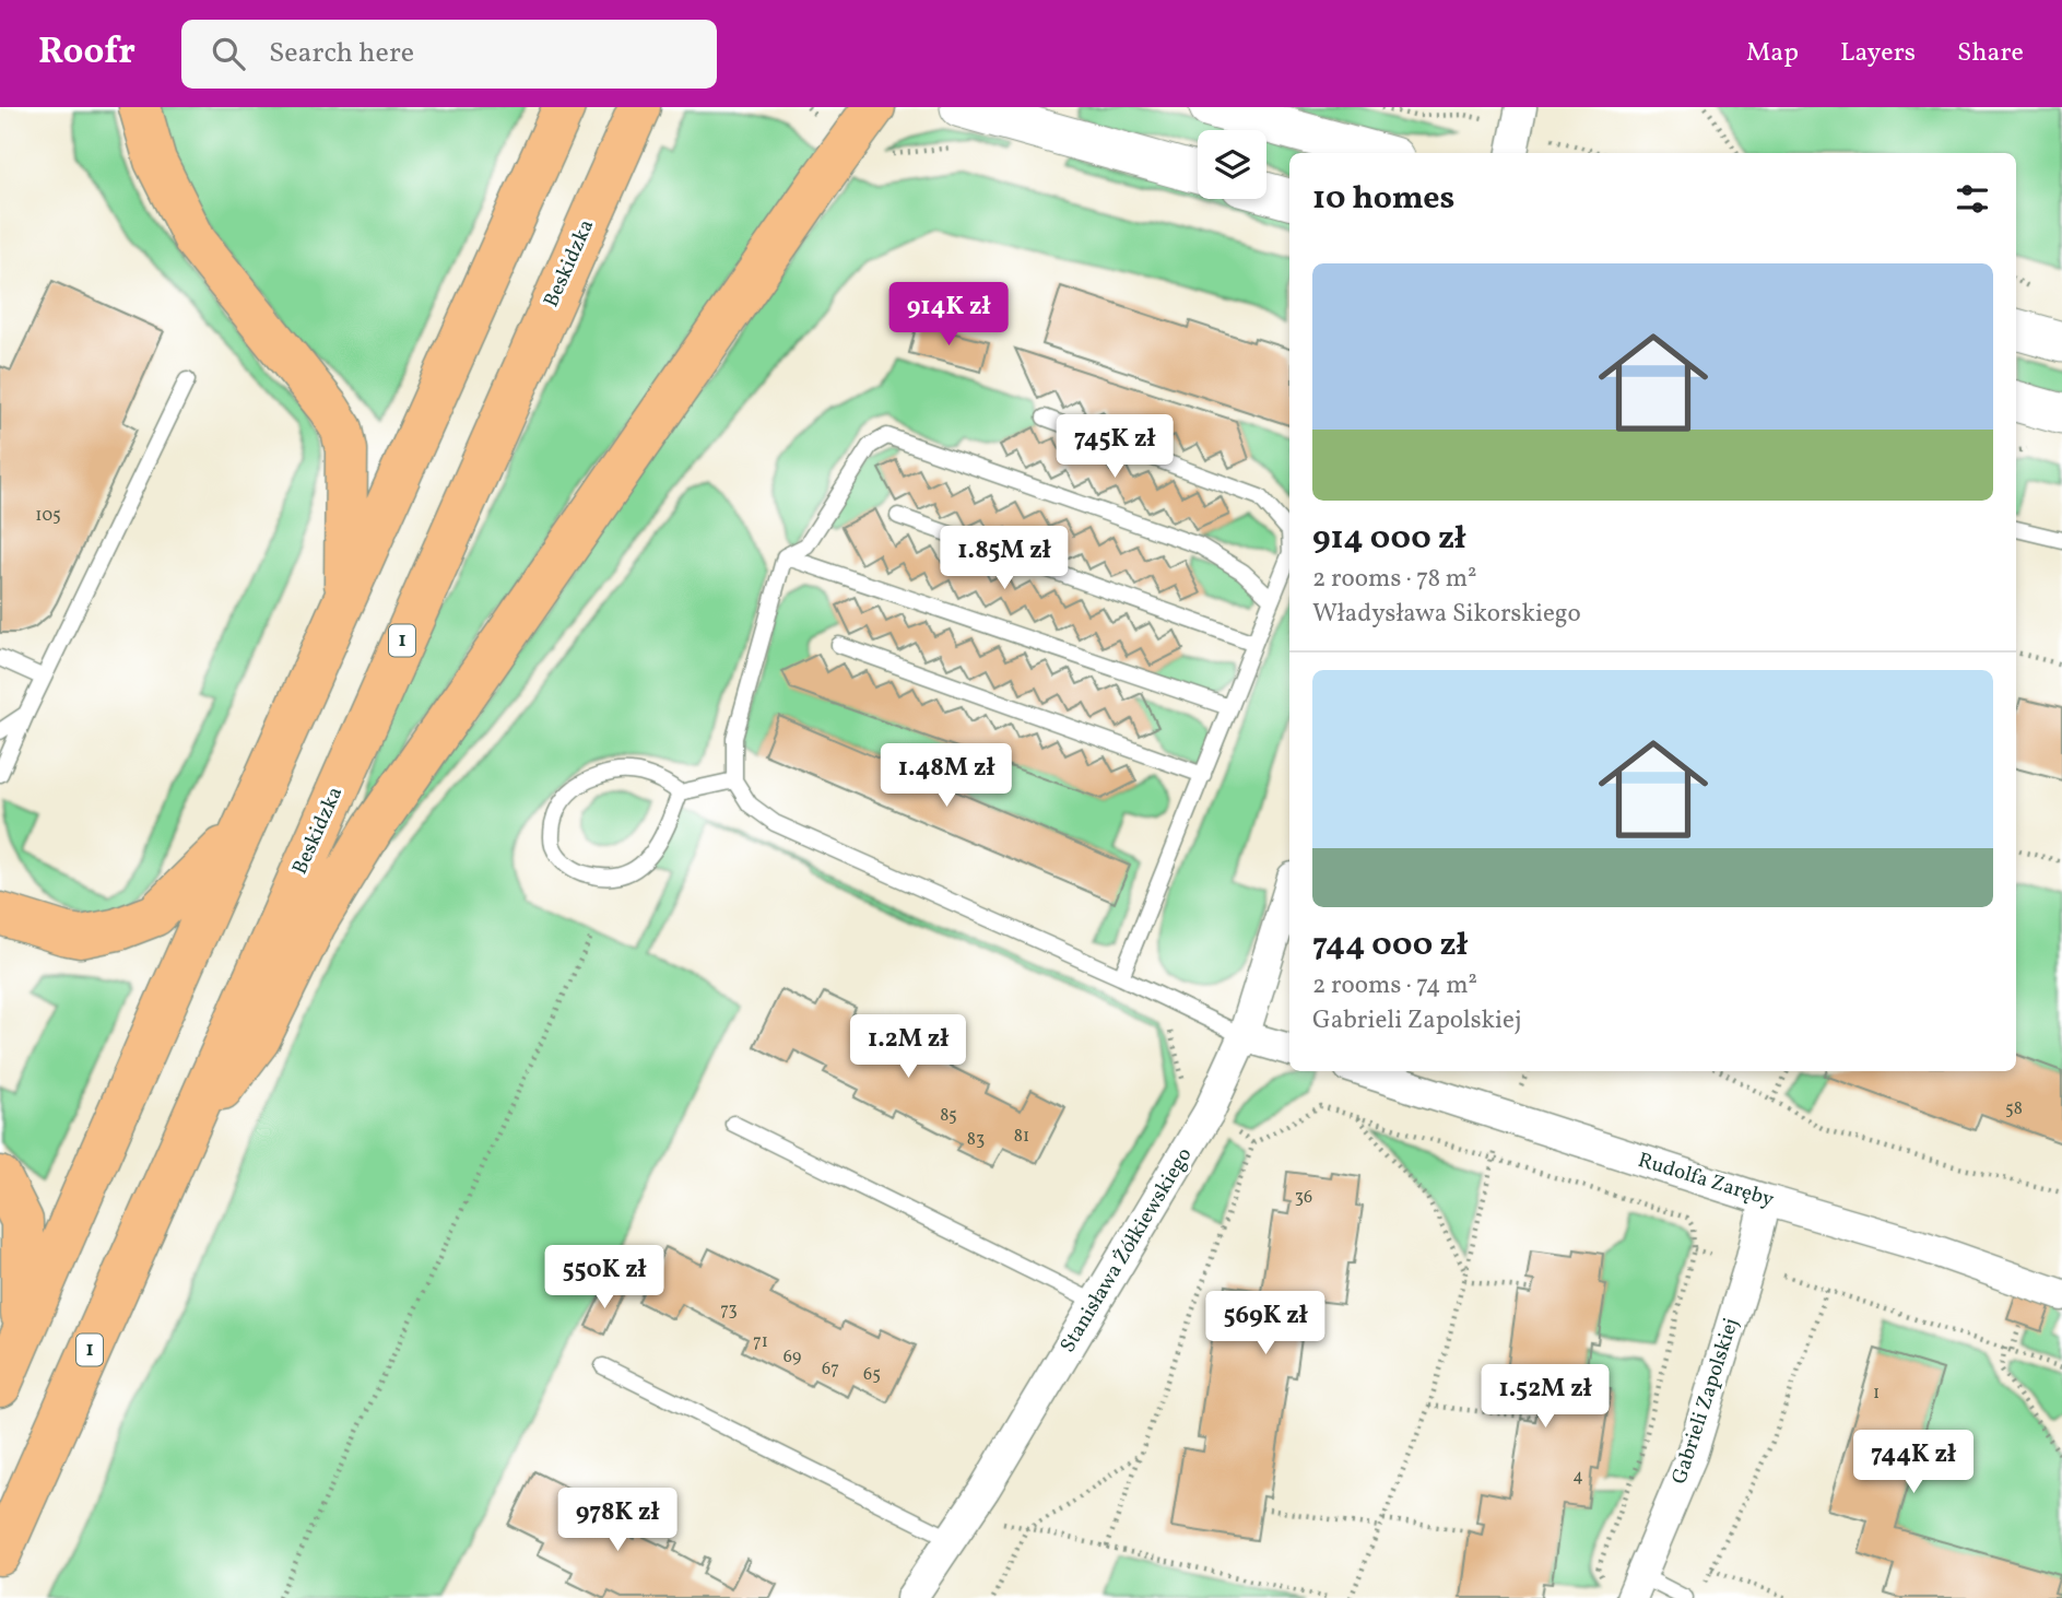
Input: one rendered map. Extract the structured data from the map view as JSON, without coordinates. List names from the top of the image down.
{
  "streets": {
    "main road": ["Beskidzka", "1"],
    "street": ["Rudolfa Zaręby", "Stanisława Żółkiewskiego", "Gabrieli Zapolskiej"]
  },
  "crossings": [
    ["Rudolfa Zaręby", "Gabrieli Zapolskiej"]
  ],
  "house_numbers": [
    "105",
    "58",
    "85",
    "81",
    "83",
    "36",
    "73",
    "71",
    "69",
    "67",
    "65",
    "1",
    "4"
  ],
  "page": {
    "header": "Roofr",
    "search": "Search here",
    "nav": ["Map", "Layers", "Share"],
    "heading": "10 homes",
    "list": [
      {
        "name": "914 000 zł",
        "note": "2 rooms · 78 m² · Władysława Sikorskiego"
      },
      {
        "name": "744 000 zł",
        "note": "2 rooms · 74 m² · Gabrieli Zapolskiej"
      }
    ],
    "price": [
      "914K zł",
      "745K zł",
      "1.85M zł",
      "1.48M zł",
      "1.2M zł",
      "550K zł",
      "569K zł",
      "1.52M zł",
      "744K zł",
      "978K zł"
    ]
  }
}
